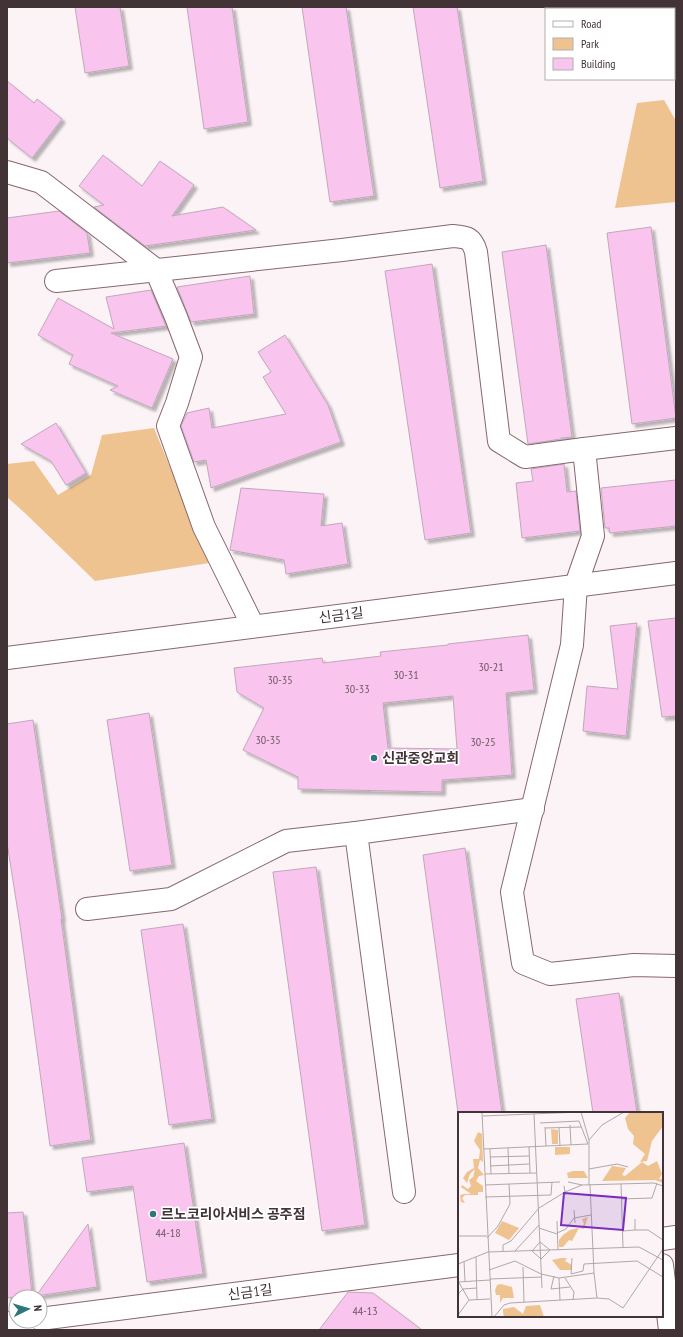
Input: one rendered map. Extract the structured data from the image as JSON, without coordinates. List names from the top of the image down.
{
  "streets": {
    "street": ["신금1길"]
  },
  "places": ["신관중앙교회", "르노코리아서비스 공주점"],
  "house_numbers": [
    "30-21",
    "30-31",
    "30-35",
    "30-33",
    "30-35",
    "30-25",
    "44-18",
    "44-13"
  ],
  "legend": ["Road", "Park", "Building"],
  "north": "right"
}
